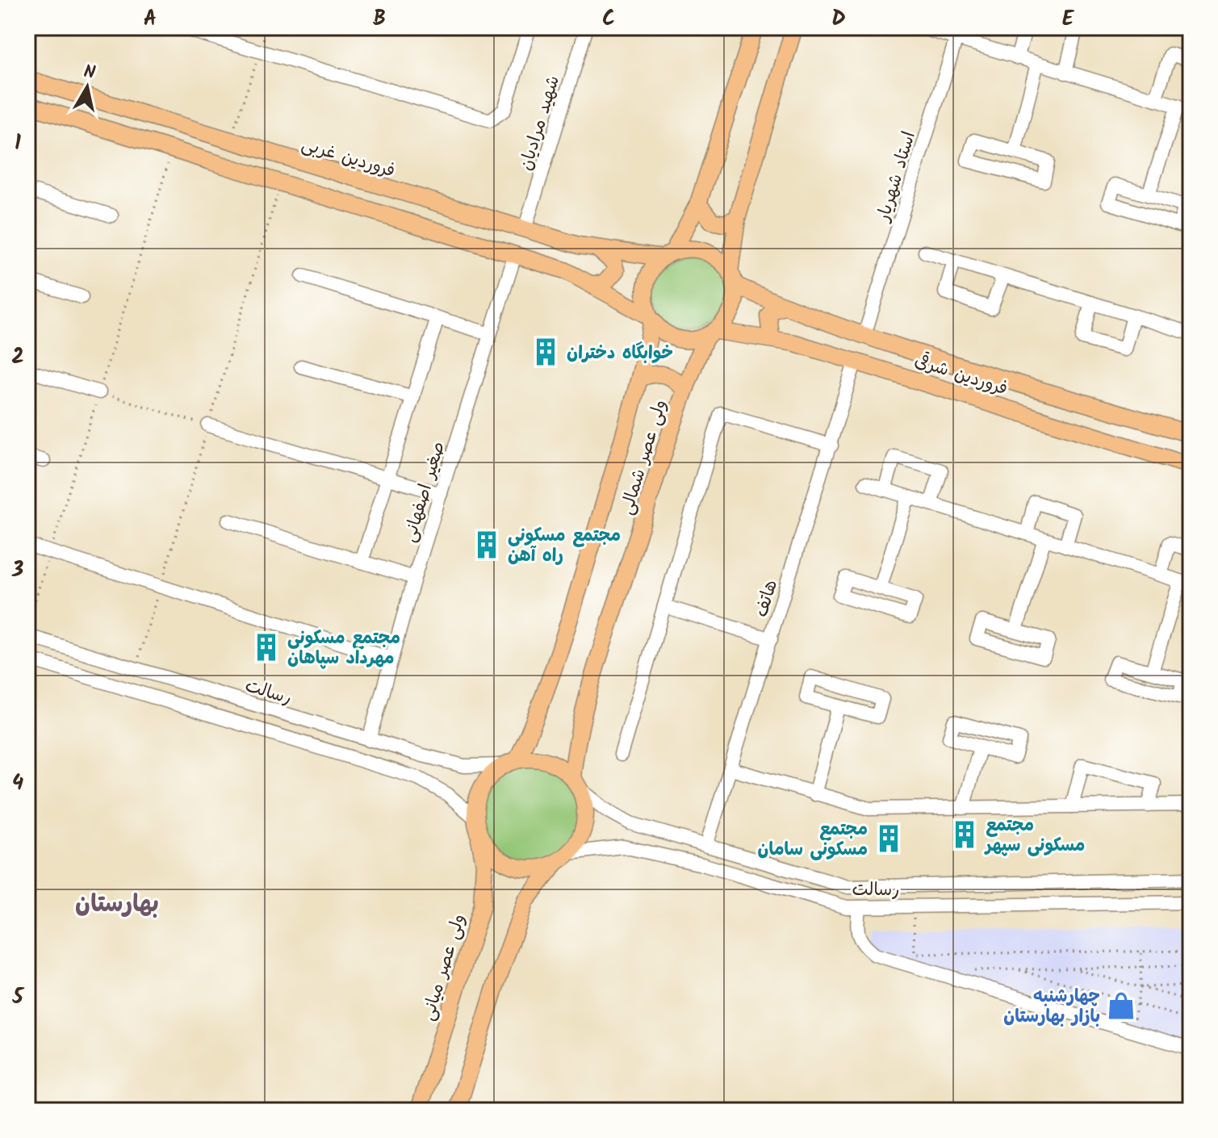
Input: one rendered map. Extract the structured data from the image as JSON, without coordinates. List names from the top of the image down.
{
  "streets": {
    "main road": [
      "فروردین غربی",
      "فروردین شرقی",
      "ولی عصر شمالی",
      "ولی عصر میانی"
    ],
    "street": [
      "شهید مرادیان",
      "استاد شهریار",
      "صغیر اصفهانی",
      "هاتف",
      "رسالت"
    ]
  },
  "crossings": [
    ["شهید مرادیان", "فروردین غربی"],
    ["فروردین غربی", "فروردین شرقی"],
    ["فروردین غربی", "ولی عصر شمالی"],
    ["استاد شهریار", "فروردین شرقی"],
    ["فروردین شرقی", "ولی عصر شمالی"],
    ["فروردین شرقی", "هاتف"],
    ["ولی عصر شمالی", "رسالت"],
    ["ولی عصر شمالی", "ولی عصر میانی"],
    ["صغیر اصفهانی", "رسالت"],
    ["هاتف", "رسالت"],
    ["رسالت", "ولی عصر میانی"]
  ],
  "districts": ["بهارستان"],
  "places": {
    "building": [
      "خوابگاه دختران",
      "مجتمع مسکونی راه آهن",
      "مجتمع مسکونی مهرداد سپاهان",
      "مجتمع مسکونی سپهر",
      "مجتمع مسکونی سامان"
    ],
    "shop": ["چهارشنبه بازار بهارستان"]
  },
  "north": "top",
  "grid": {
    "columns": [
      "A",
      "B",
      "C",
      "D",
      "E"
    ],
    "rows": [
      "1",
      "2",
      "3",
      "4",
      "5"
    ]
  }
}
